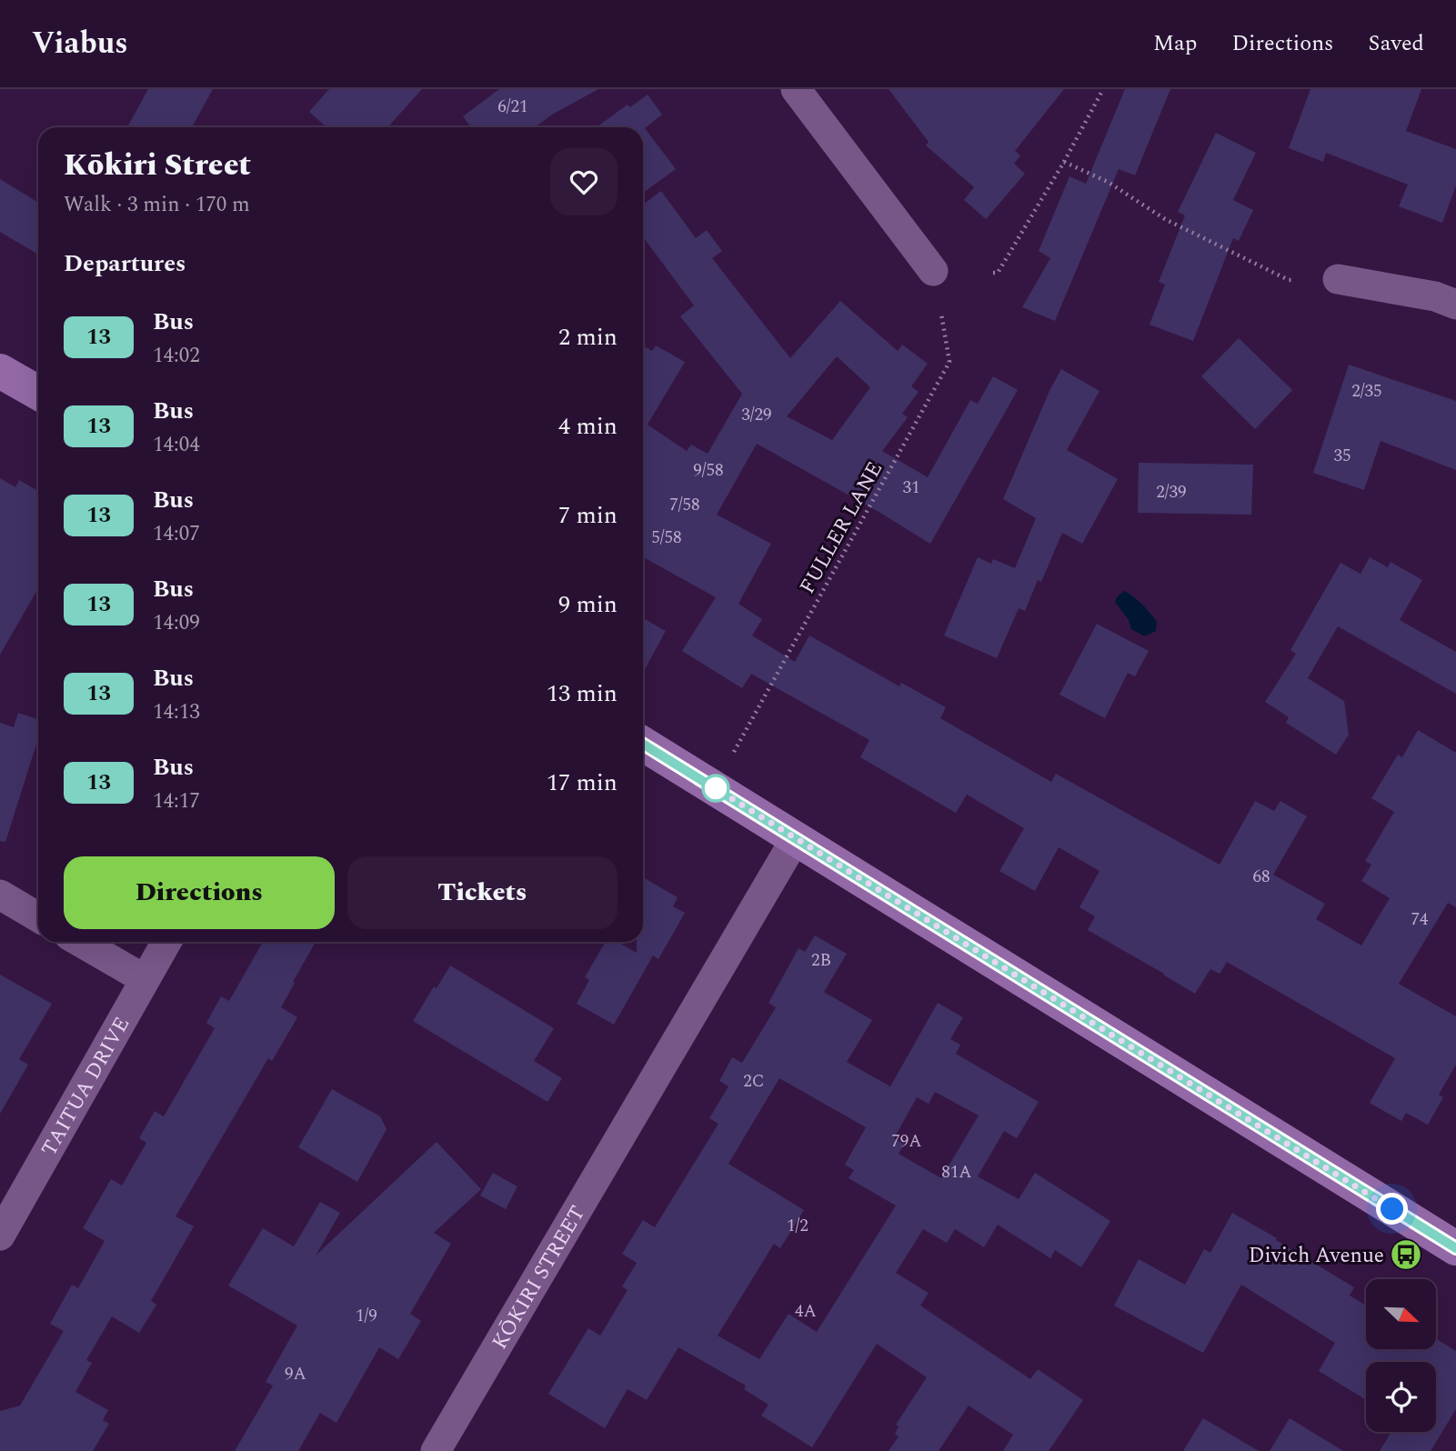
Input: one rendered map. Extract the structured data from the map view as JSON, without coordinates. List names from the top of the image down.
{
  "streets": {
    "street": ["TAITUA DRIVE", "KŌKIRI STREET"],
    "path": ["FULLER LANE"]
  },
  "places": {
    "bus stop": ["Divich Avenue"]
  },
  "lines": ["bus line 13"],
  "house_numbers": [
    "6/21",
    "2/35",
    "3/29",
    "35",
    "9/58",
    "31",
    "2/39",
    "7/58",
    "5/58",
    "68",
    "74",
    "2B",
    "2C",
    "79A",
    "81A",
    "1/2",
    "4A",
    "1/9",
    "9A"
  ],
  "north": "bottom right",
  "page": {
    "header": "Viabus",
    "nav": ["Map", "Directions", "Saved"],
    "heading": [
      ["Kōkiri Street", "Walk · 3 min · 170 m"],
      "Departures"
    ],
    "list": [
      {
        "mark": "13",
        "name": "Bus",
        "note": "14:02",
        "value": "2 min"
      },
      {
        "mark": "13",
        "name": "Bus",
        "note": "14:04",
        "value": "4 min"
      },
      {
        "mark": "13",
        "name": "Bus",
        "note": "14:07",
        "value": "7 min"
      },
      {
        "mark": "13",
        "name": "Bus",
        "note": "14:09",
        "value": "9 min"
      },
      {
        "mark": "13",
        "name": "Bus",
        "note": "14:13",
        "value": "13 min"
      },
      {
        "mark": "13",
        "name": "Bus",
        "note": "14:17",
        "value": "17 min"
      }
    ],
    "buttons": ["Directions", "Tickets"]
  }
}
